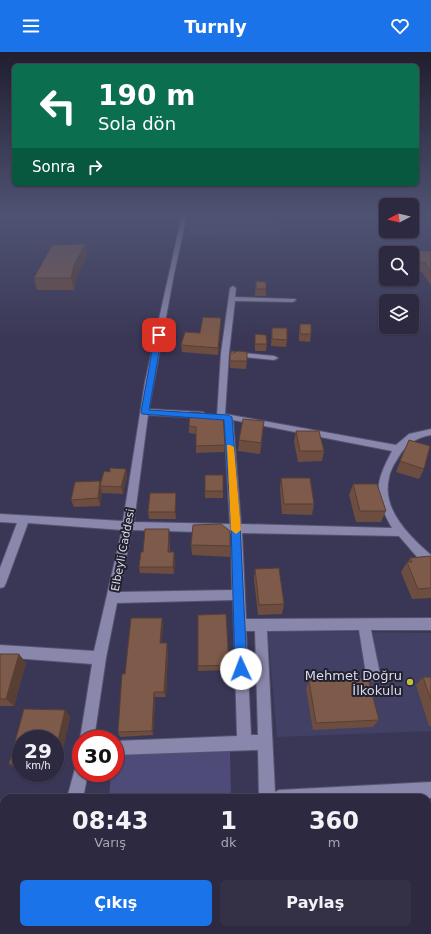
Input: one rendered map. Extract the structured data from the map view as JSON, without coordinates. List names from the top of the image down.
{
  "streets": {
    "street": ["Elbeyli Caddesi"]
  },
  "places": ["Mehmet Doğru İlkokulu"],
  "north": "left",
  "page": {
    "header": "Turnly",
    "turn": ["190 m", "Sola dön"],
    "then": "Sonra",
    "speed": "29 km/h",
    "limit": "30",
    "eta": [
      "08:43",
      "Varış",
      "1",
      "dk",
      "360",
      "m"
    ],
    "buttons": ["Çıkış", "Paylaş"]
  }
}
